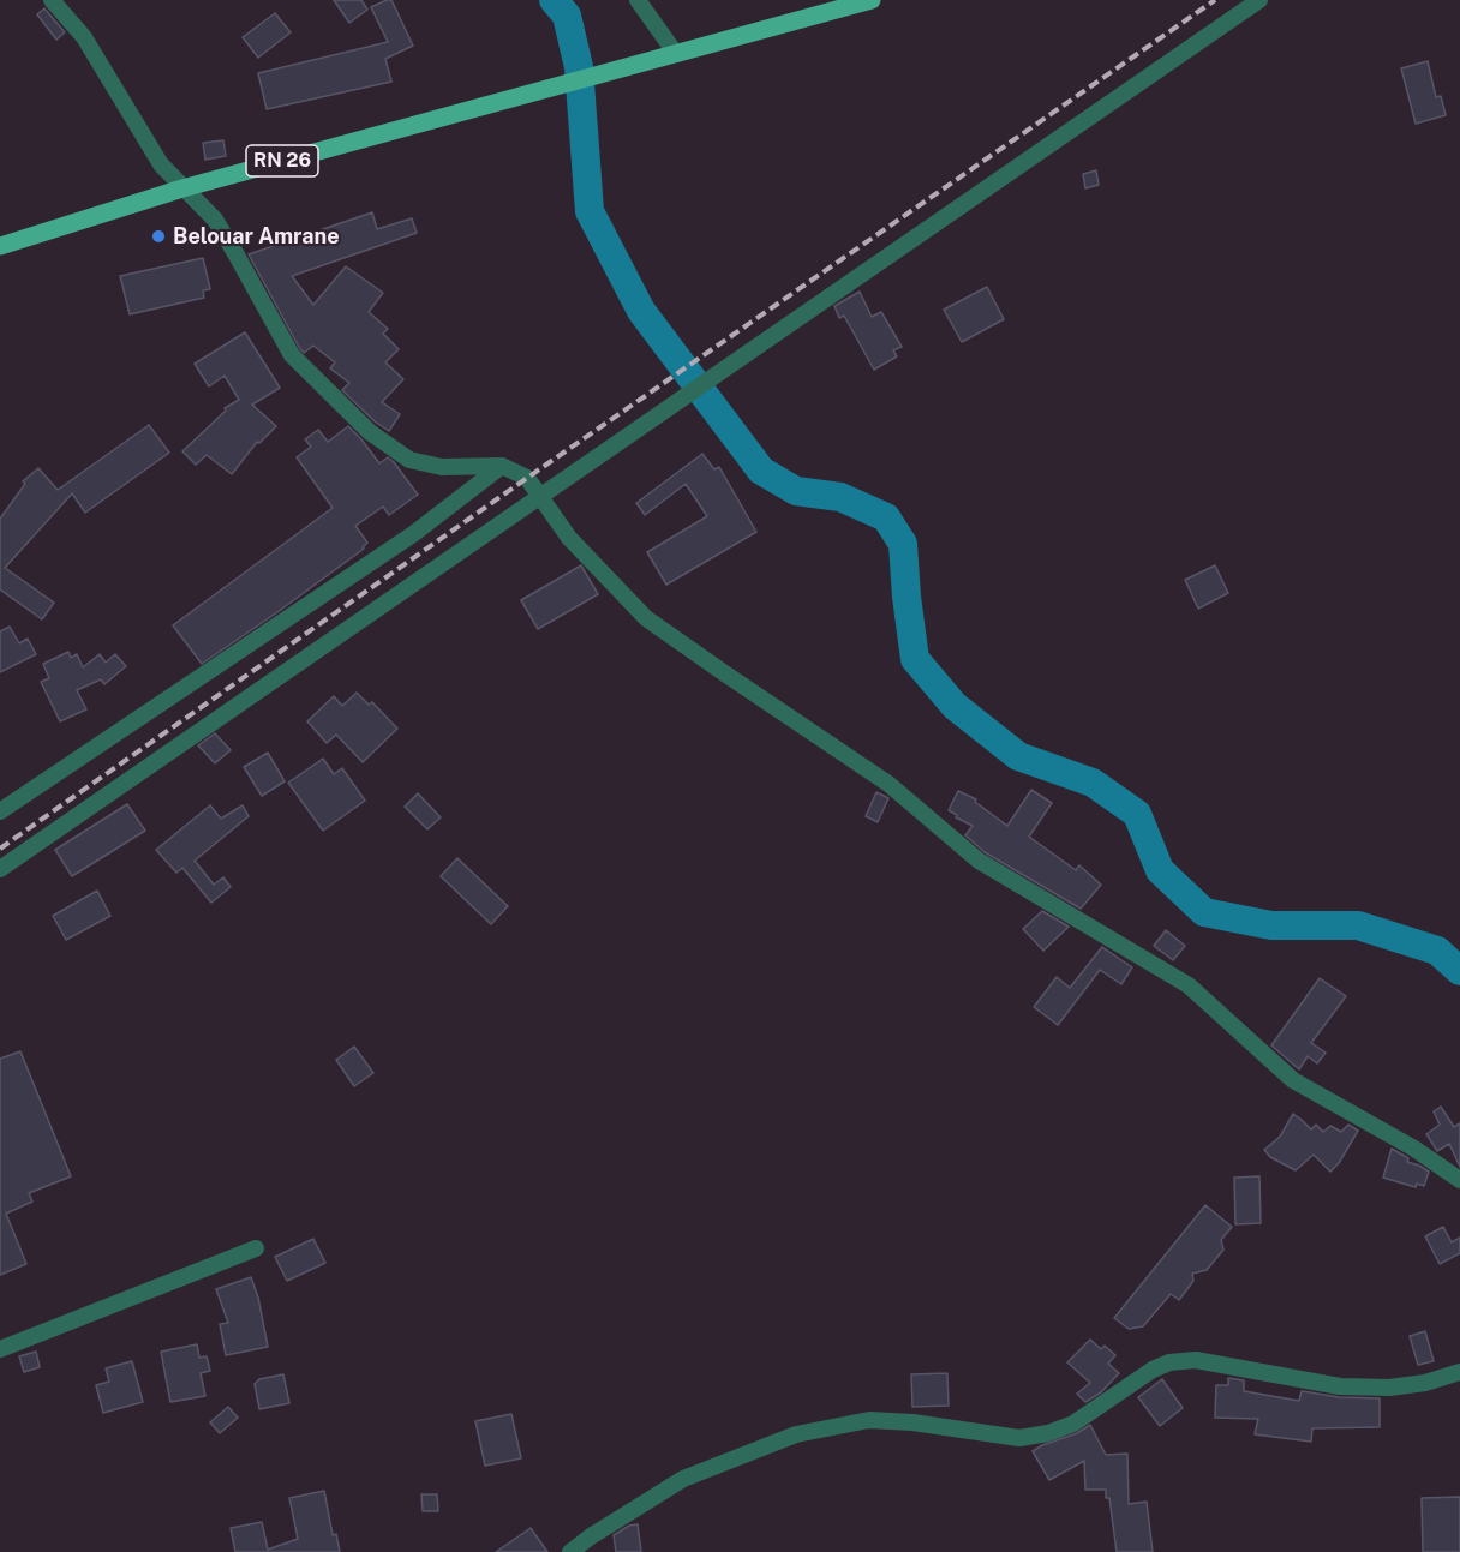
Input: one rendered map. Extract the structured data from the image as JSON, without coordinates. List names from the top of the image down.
{
  "streets": {
    "main road": ["RN 26"]
  },
  "places": ["Belouar Amrane"]
}
